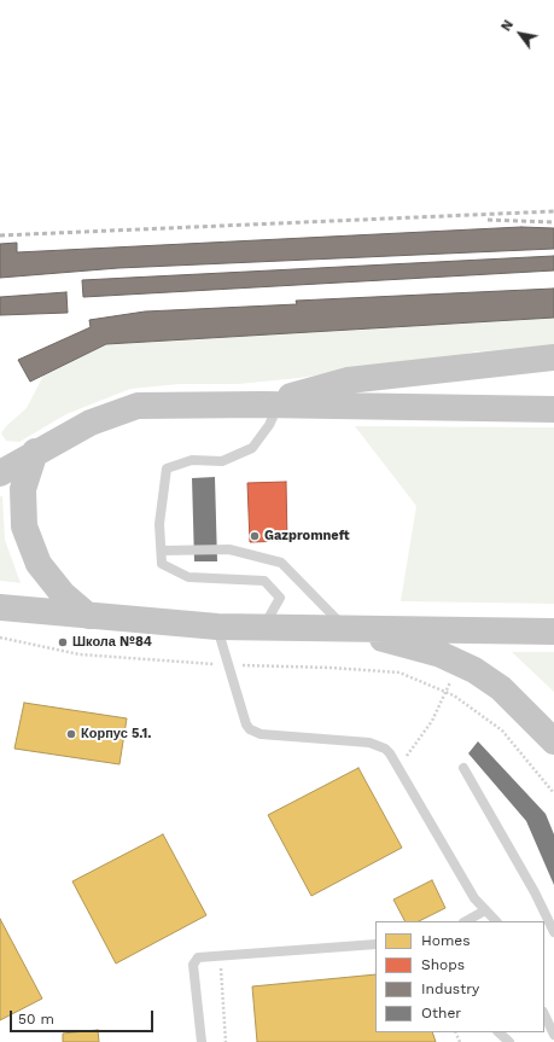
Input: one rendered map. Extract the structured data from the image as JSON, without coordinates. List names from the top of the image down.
{
  "places": ["Gazpromneft", "Школа №84", "Корпус 5.1."],
  "legend": [
    "Homes",
    "Shops",
    "Industry",
    "Other"
  ],
  "scale_bar": "50 m",
  "north": "top left"
}
